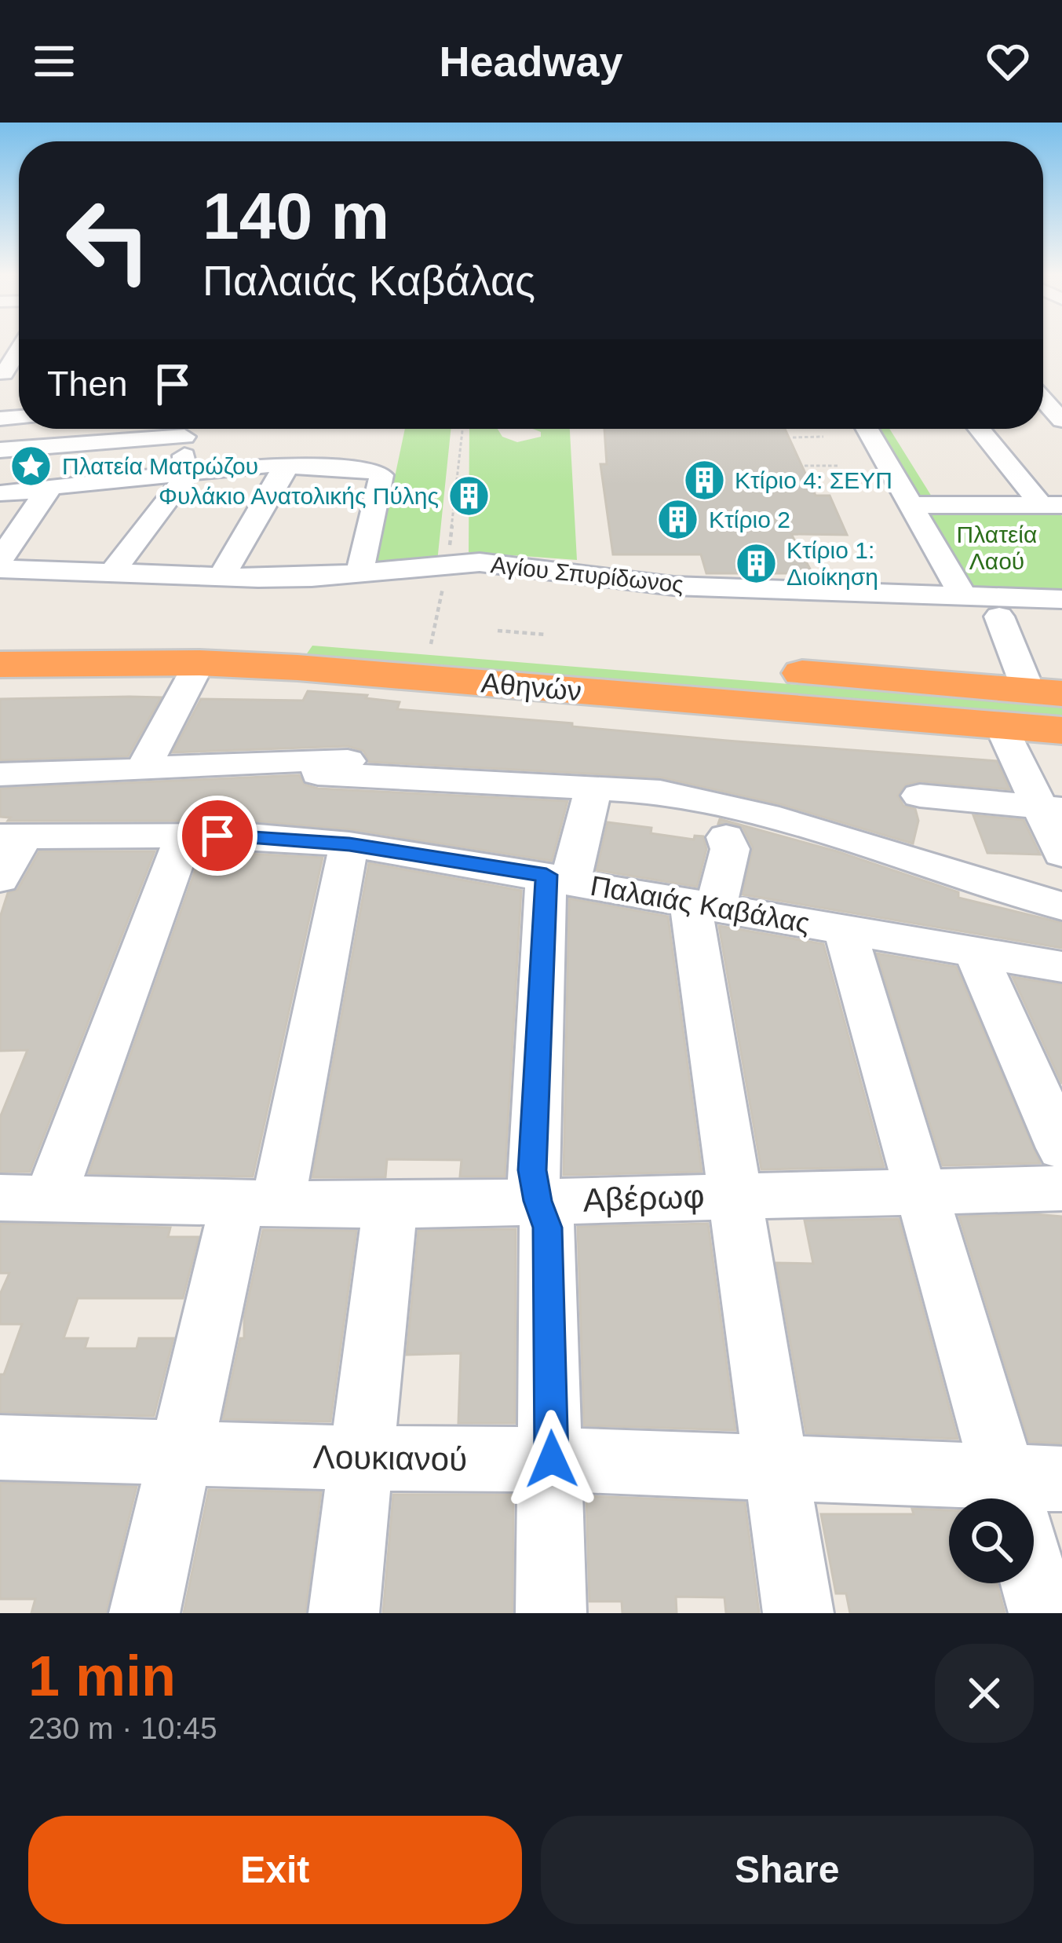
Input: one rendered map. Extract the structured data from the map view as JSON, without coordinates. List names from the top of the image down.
{
  "streets": {
    "highway": ["Αθηνών"],
    "street": [
      "Αγίου Σπυρίδωνος",
      "Παλαιάς Καβάλας",
      "Αβέρωφ",
      "Λουκιανού"
    ]
  },
  "parks": ["Πλατεία Λαού"],
  "places": {
    "place": ["Πλατεία Ματρώζου"],
    "building": [
      "Κτίριο 4: ΣΕΥΠ",
      "Φυλάκιο Ανατολικής Πύλης",
      "Κτίριο 2",
      "Κτίριο 1: Διοίκηση"
    ]
  },
  "page": {
    "header": "Headway",
    "turn": ["140 m", "Παλαιάς Καβάλας"],
    "then": "Then",
    "heading": ["1 min", "230 m · 10:45"],
    "buttons": ["Exit", "Share"]
  }
}
